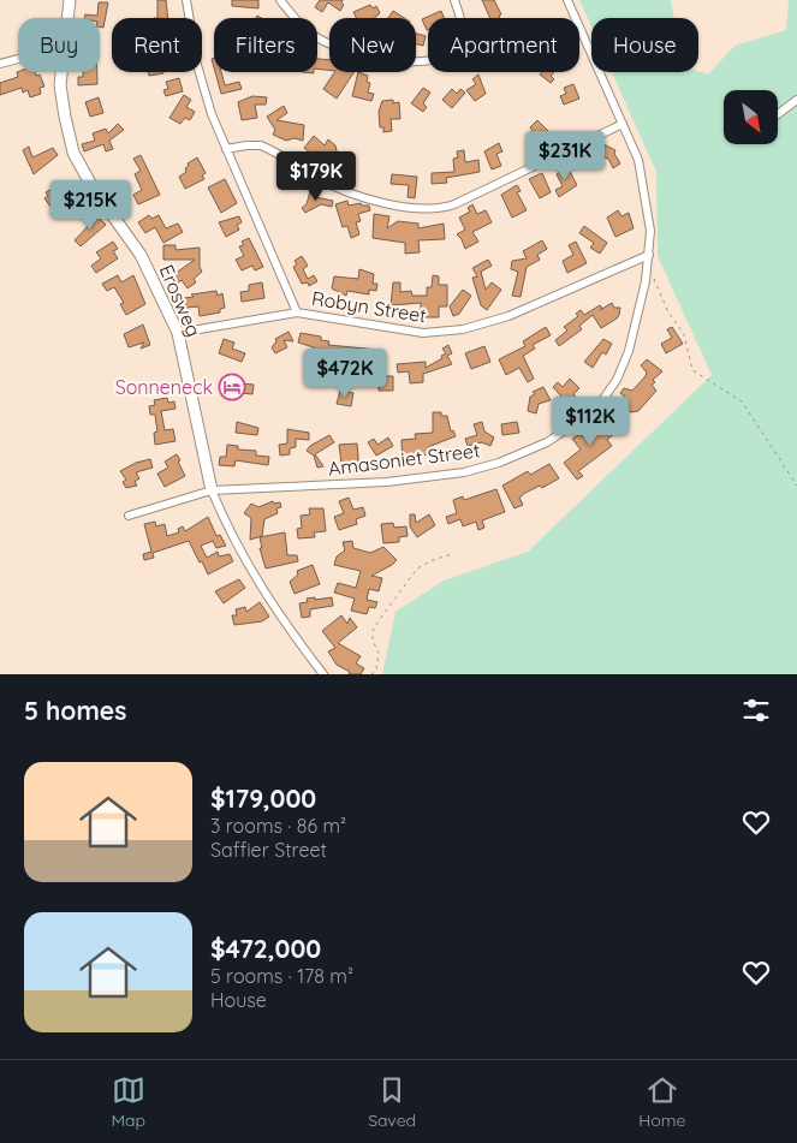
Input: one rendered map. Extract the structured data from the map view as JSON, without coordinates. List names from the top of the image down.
{
  "streets": {
    "street": ["Erosweg", "Robyn Street", "Amasoniet Street"]
  },
  "crossings": [
    ["Erosweg", "Robyn Street"],
    ["Erosweg", "Amasoniet Street"],
    ["Robyn Street", "Amasoniet Street"]
  ],
  "places": {
    "hotel": ["Sonneneck"]
  },
  "north": "bottom right",
  "page": {
    "chip": [
      "Buy",
      "Rent",
      "Filters",
      "New",
      "Apartment",
      "House"
    ],
    "price": [
      "$231K",
      "$179K",
      "$215K",
      "$472K",
      "$112K"
    ],
    "heading": "5 homes",
    "list": [
      {
        "name": "$179,000",
        "note": "3 rooms · 86 m² · Saffier Street"
      },
      {
        "name": "$472,000",
        "note": "5 rooms · 178 m² · House"
      }
    ],
    "tabs": ["Map", "Saved", "Home"]
  }
}
